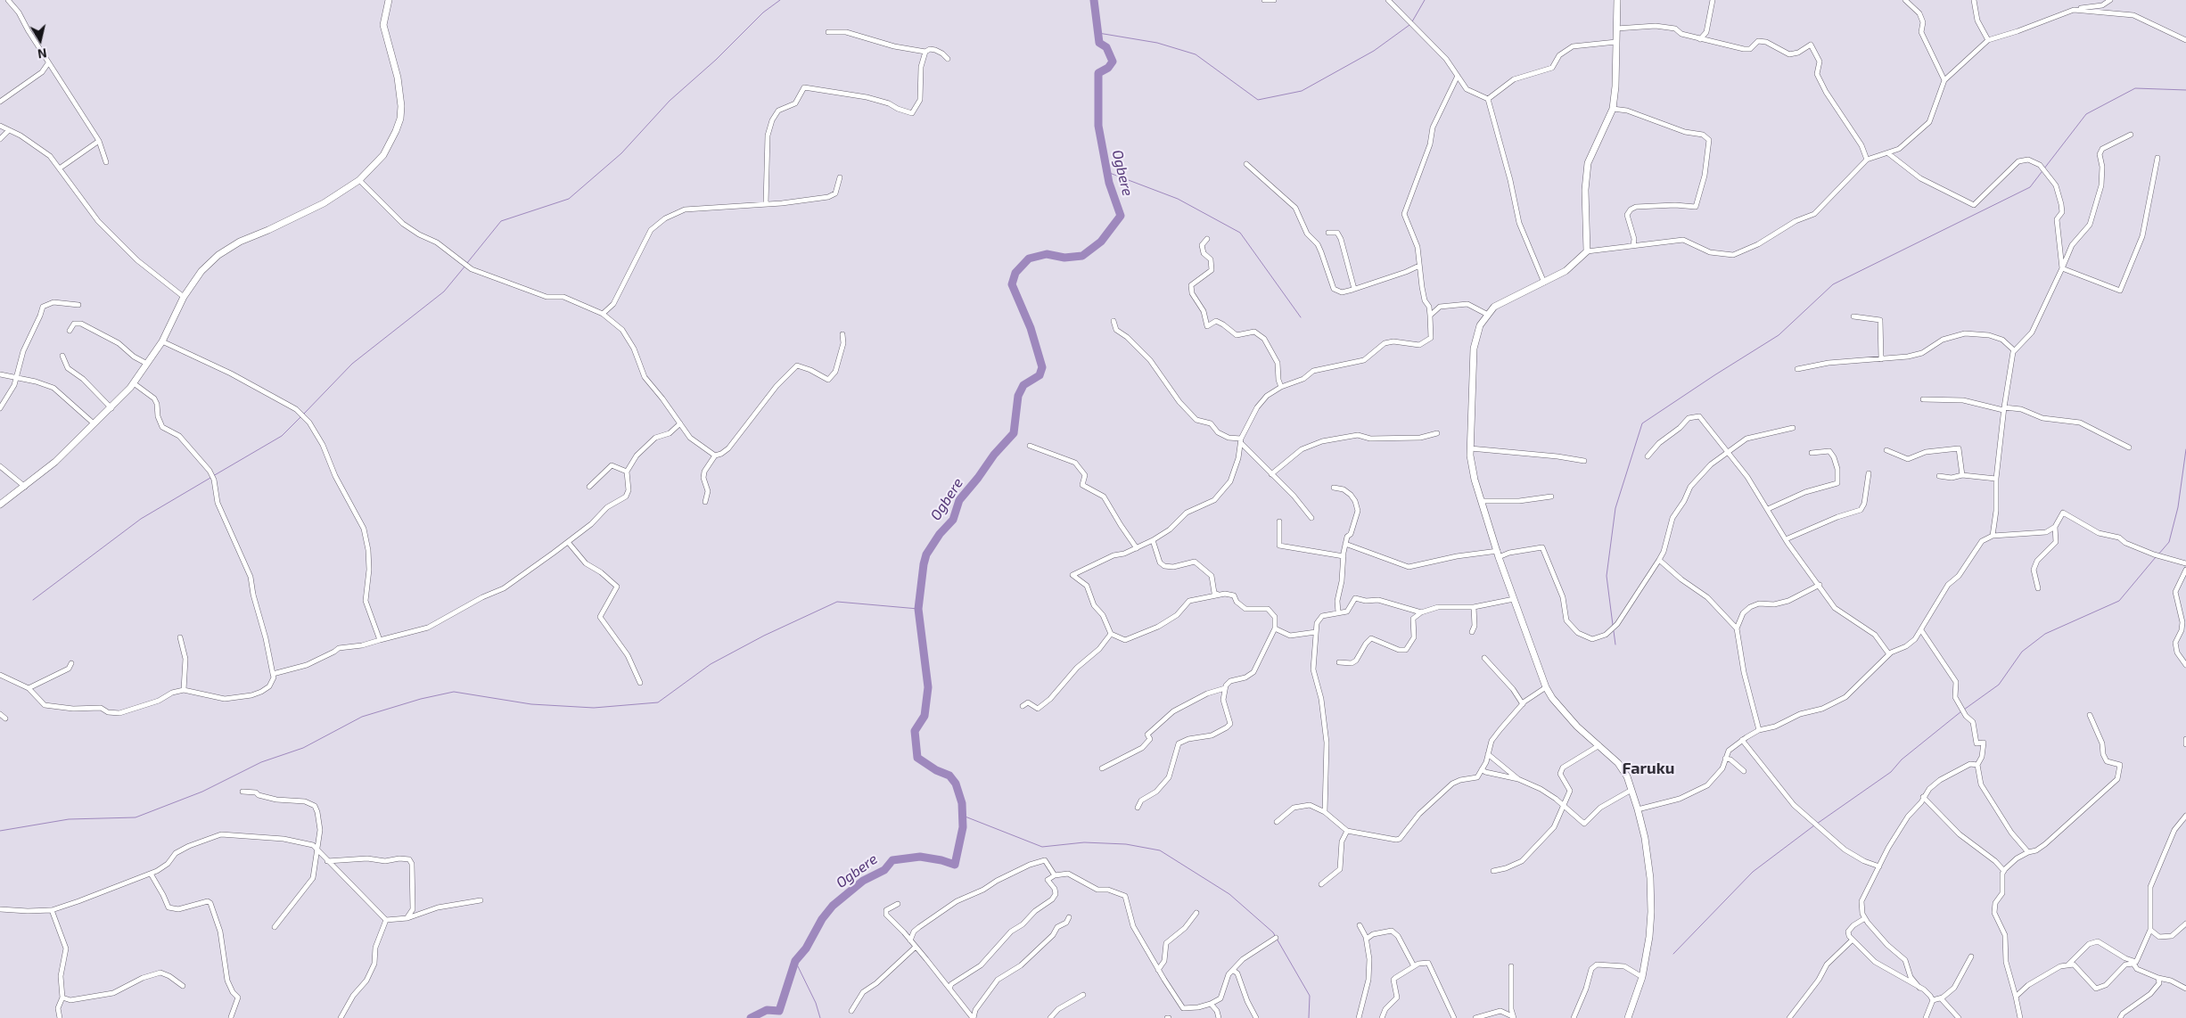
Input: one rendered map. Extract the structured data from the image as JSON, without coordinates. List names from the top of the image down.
{
  "districts": ["Faruku"],
  "water": ["Ogbere"],
  "north": "bottom"
}
